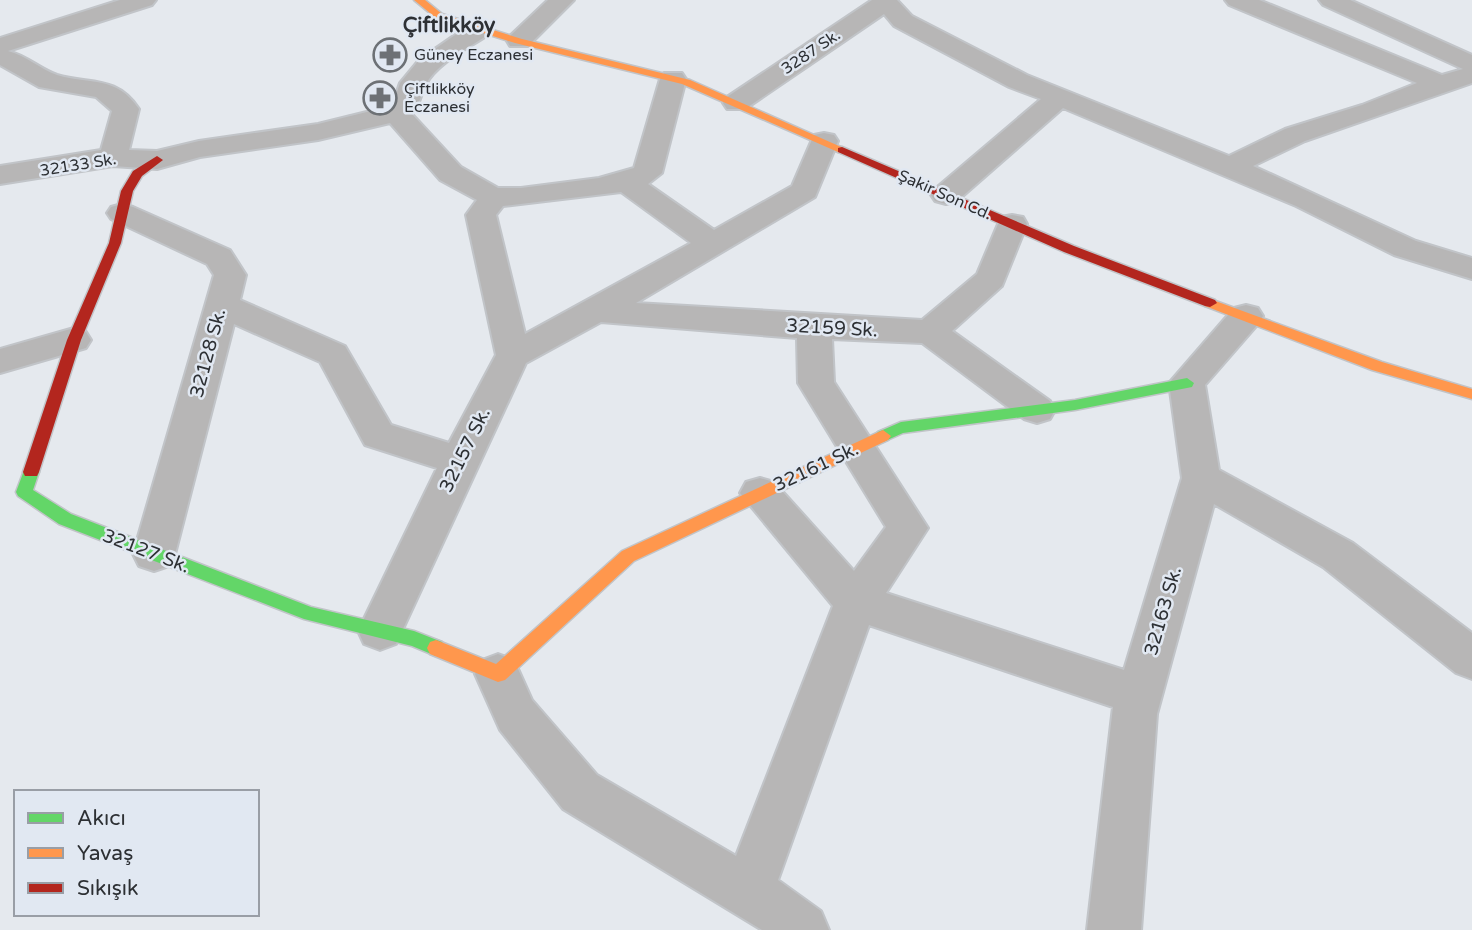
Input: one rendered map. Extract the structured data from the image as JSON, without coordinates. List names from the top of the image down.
{
  "streets": {
    "street": [
      "3287 Sk.",
      "32133 Sk.",
      "Şakir Son Cd.",
      "32159 Sk.",
      "32128 Sk.",
      "32157 Sk.",
      "32161 Sk.",
      "32127 Sk.",
      "32163 Sk."
    ]
  },
  "crossings": [
    ["3287 Sk.", "Şakir Son Cd."],
    ["32128 Sk.", "32127 Sk."],
    ["32157 Sk.", "32127 Sk."],
    ["32161 Sk.", "32127 Sk."],
    ["32161 Sk.", "32163 Sk."]
  ],
  "districts": ["Çiftlikköy"],
  "places": {
    "pharmacy": ["Güney Eczanesi", "Çiftlikköy Eczanesi"]
  },
  "legend": ["Akıcı", "Yavaş", "Sıkışık"]
}
